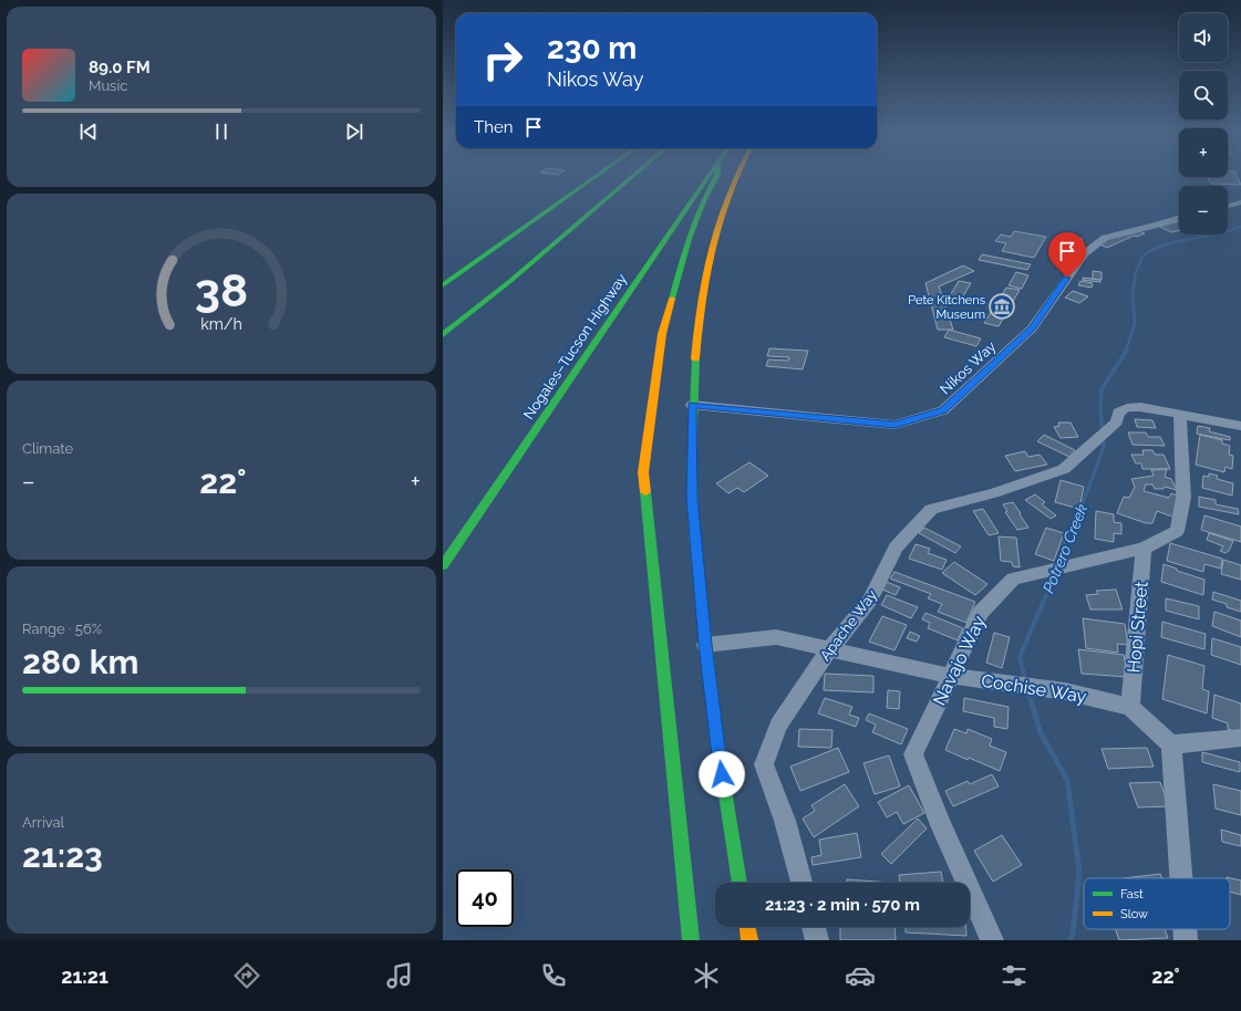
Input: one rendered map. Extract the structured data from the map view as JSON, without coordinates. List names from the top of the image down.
{
  "streets": {
    "main road": ["Nogales–Tucson Highway"],
    "street": [
      "Nikos Way",
      "Apache Way",
      "Hopi Street",
      "Navajo Way",
      "Cochise Way"
    ]
  },
  "crossings": [
    ["Apache Way", "Navajo Way"],
    ["Apache Way", "Cochise Way"],
    ["Hopi Street", "Navajo Way"],
    ["Hopi Street", "Cochise Way"],
    ["Navajo Way", "Cochise Way"]
  ],
  "water": ["Potrero Creek"],
  "places": {
    "museum": ["Pete Kitchens Museum"]
  },
  "legend": ["Fast", "Slow"],
  "page": {
    "map_buttons": ["+", "−"],
    "turn": ["230 m", "Nikos Way"],
    "song": ["89.0 FM", "Music"],
    "then": "Then",
    "tile": [
      "Climate",
      ["Range · 56%", "280 km"],
      ["Arrival", "21:23"]
    ],
    "heat": ["−", "22°", "+"],
    "limit": "40",
    "trip": "21:23 · 2 min · 570 m",
    "tabs": ["21:21", "22°"],
    "gauge": ["38", "km/h"]
  }
}
